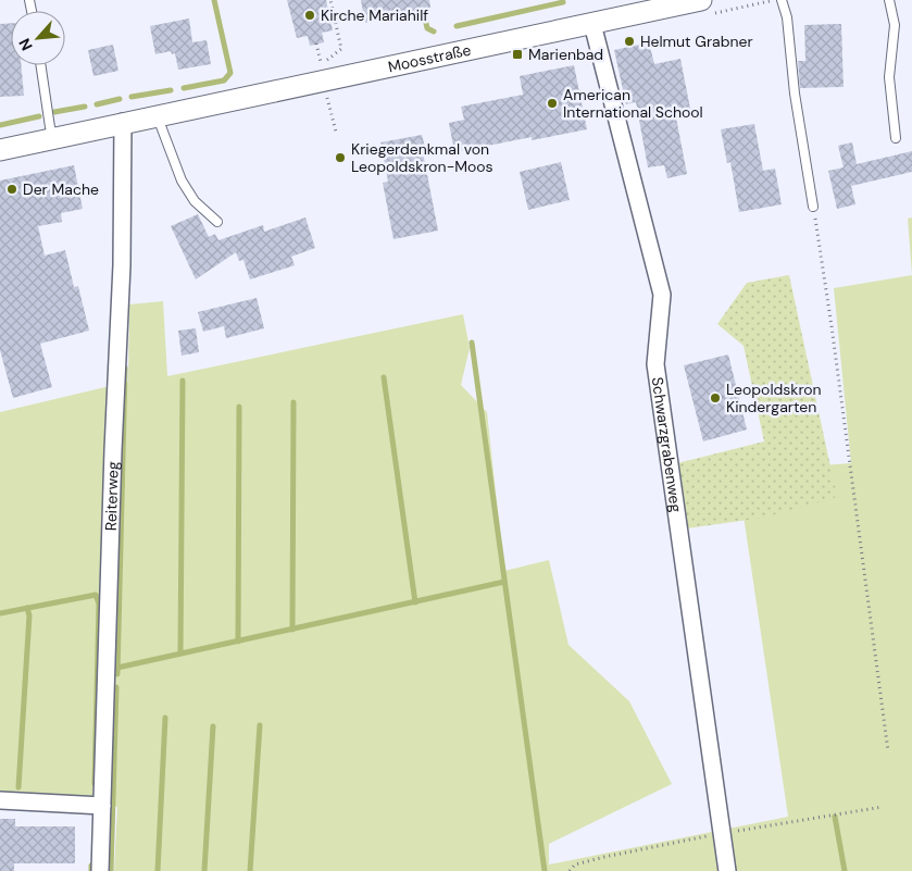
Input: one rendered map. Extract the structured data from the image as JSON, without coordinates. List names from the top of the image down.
{
  "streets": {
    "street": ["Moosstraße", "Schwarzgrabenweg", "Reiterweg"]
  },
  "crossings": [
    ["Moosstraße", "Schwarzgrabenweg"],
    ["Moosstraße", "Reiterweg"]
  ],
  "places": {
    "other": [
      "Kirche Mariahilf",
      "Helmut Grabner",
      "American International School",
      "Kriegerdenkmal von Leopoldskron-Moos",
      "Der Mache",
      "Leopoldskron Kindergarten"
    ],
    "transit": ["Marienbad"]
  },
  "north": "bottom left"
}
